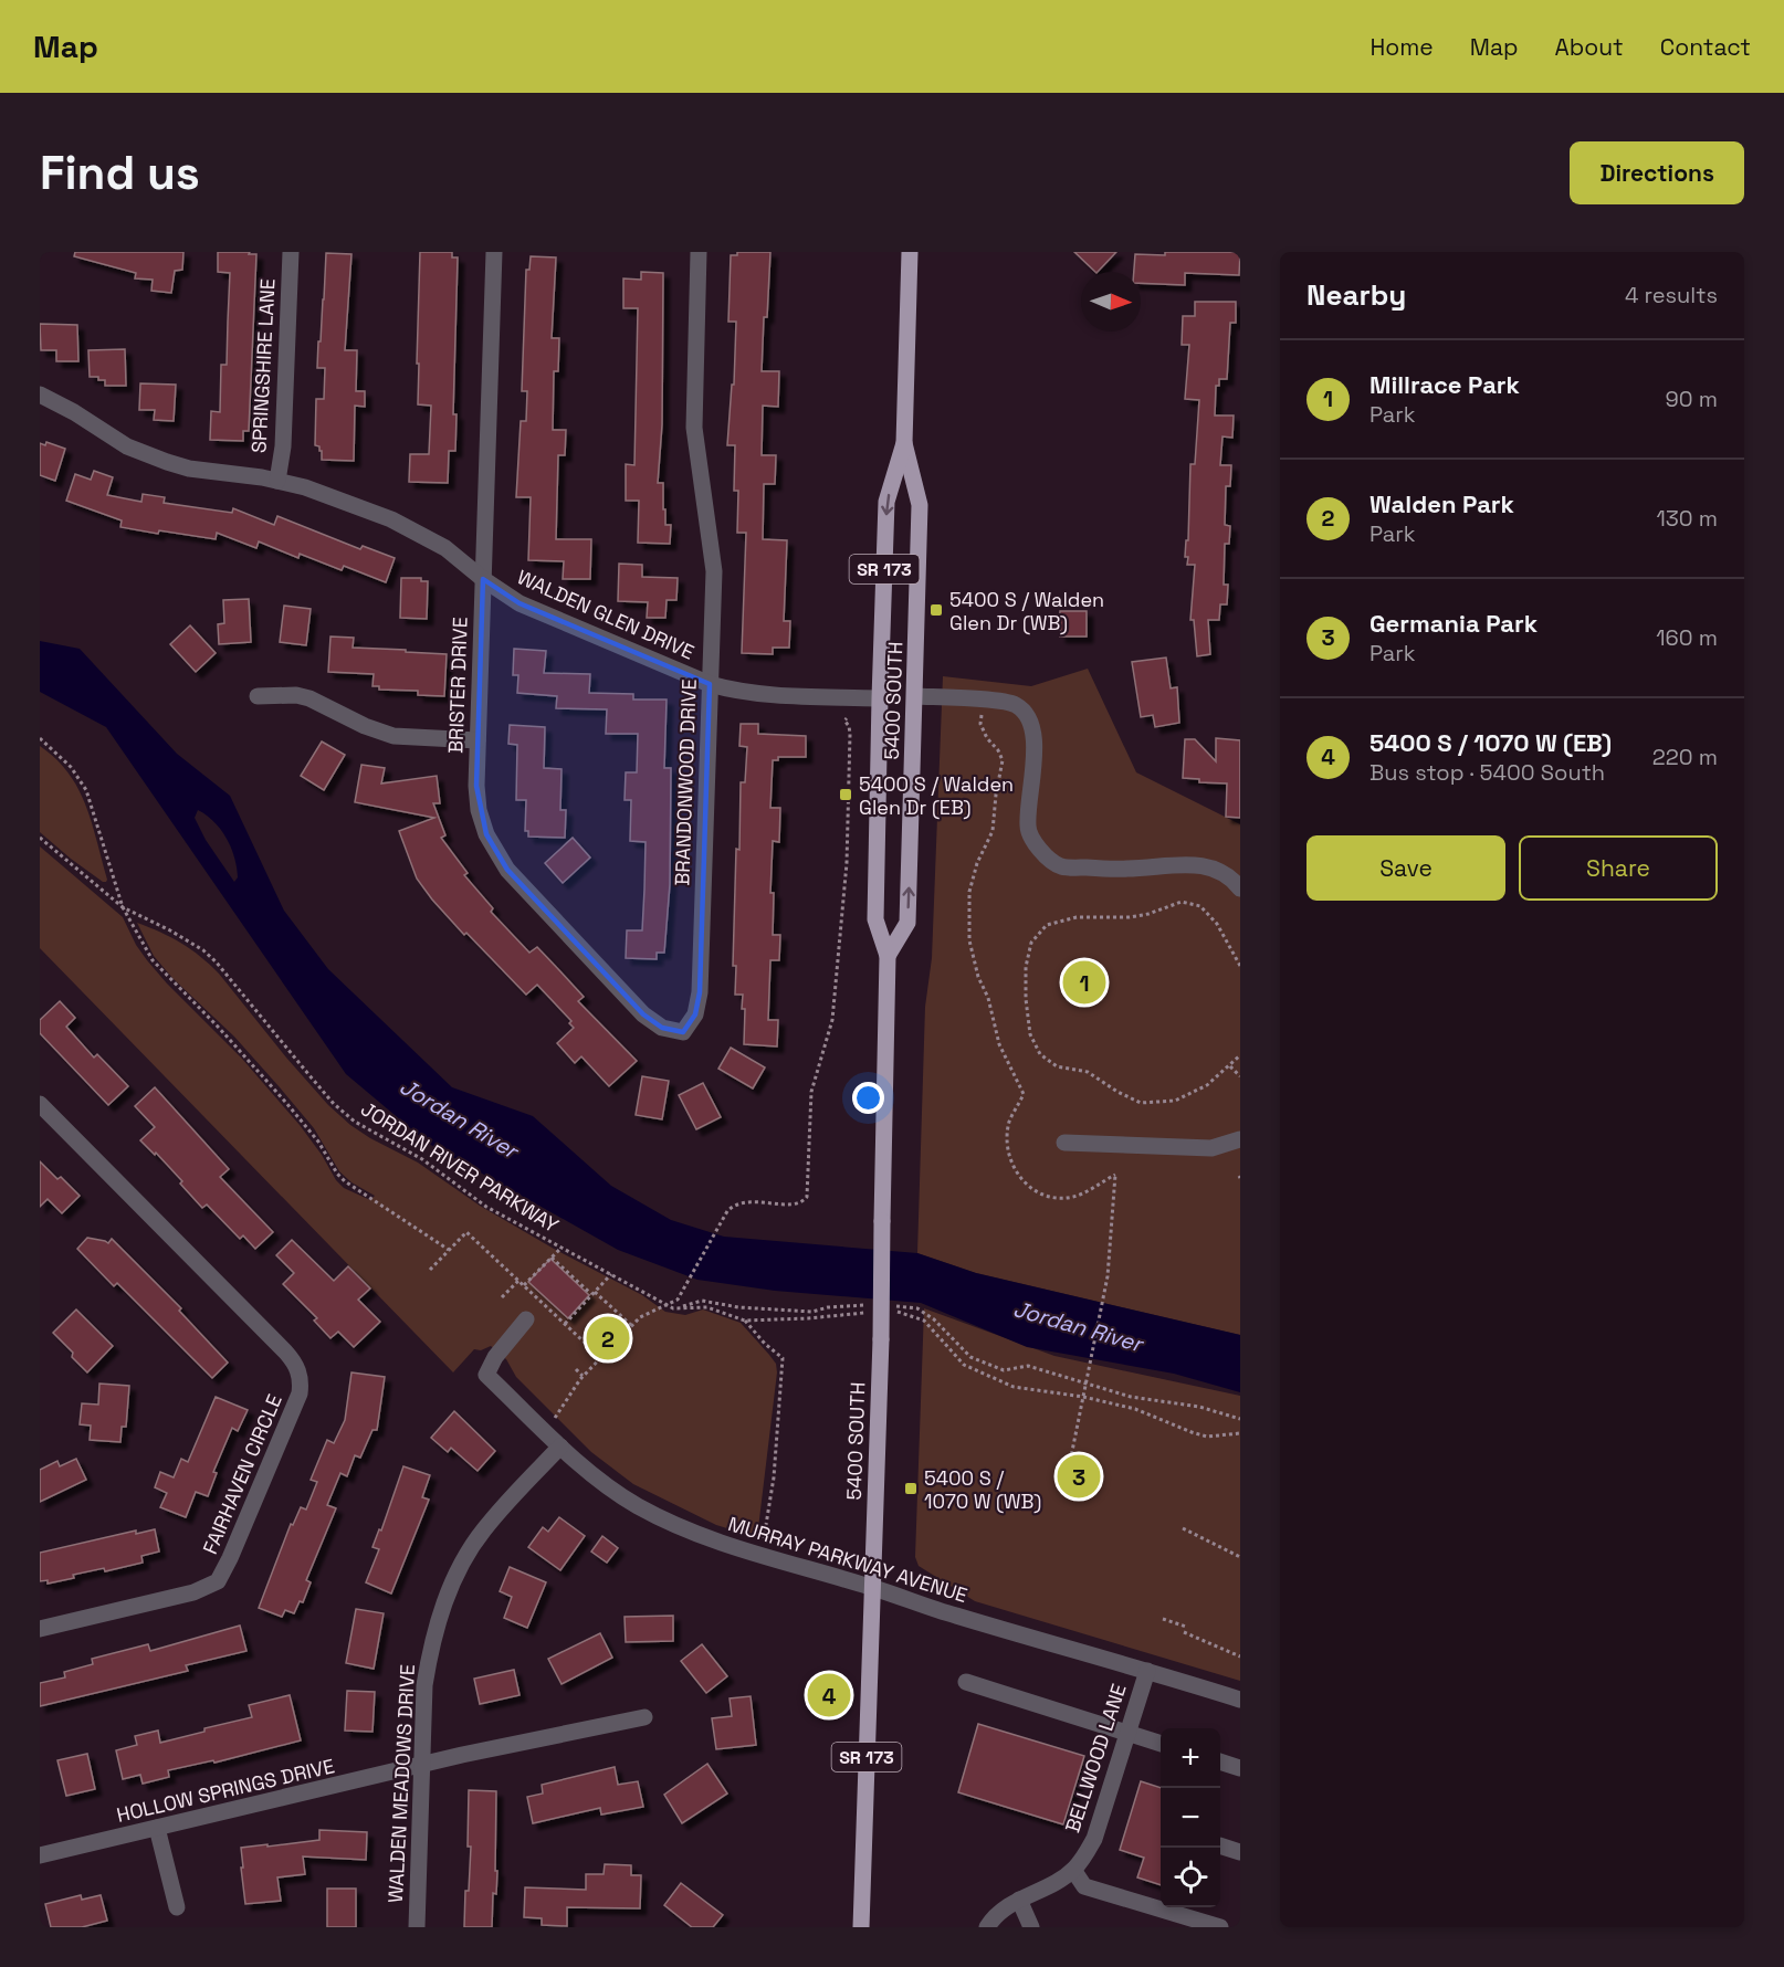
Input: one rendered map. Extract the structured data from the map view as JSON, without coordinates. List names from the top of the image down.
{
  "streets": {
    "main road": ["SR 173", "5400 SOUTH"],
    "street": [
      "SPRINGSHIRE LANE",
      "WALDEN GLEN DRIVE",
      "BRISTER DRIVE",
      "BRANDONWOOD DRIVE",
      "FAIRHAVEN CIRCLE",
      "MURRAY PARKWAY AVENUE",
      "BELLWOOD LANE",
      "WALDEN MEADOWS DRIVE",
      "HOLLOW SPRINGS DRIVE"
    ],
    "path": ["JORDAN RIVER PARKWAY"]
  },
  "crossings": [
    ["SPRINGSHIRE LANE", "WALDEN GLEN DRIVE"],
    ["WALDEN GLEN DRIVE", "BRISTER DRIVE"],
    ["WALDEN GLEN DRIVE", "5400 SOUTH"],
    ["WALDEN GLEN DRIVE", "BRANDONWOOD DRIVE"],
    ["BRISTER DRIVE", "BRANDONWOOD DRIVE"],
    ["5400 SOUTH", "MURRAY PARKWAY AVENUE"],
    ["MURRAY PARKWAY AVENUE", "BELLWOOD LANE"],
    ["MURRAY PARKWAY AVENUE", "WALDEN MEADOWS DRIVE"],
    ["WALDEN MEADOWS DRIVE", "HOLLOW SPRINGS DRIVE"]
  ],
  "water": ["Jordan River"],
  "places": {
    "transit": ["5400 S / Walden Glen Dr (WB)", "5400 S / Walden Glen Dr (EB)", "5400 S / 1070 W (WB)"]
  },
  "north": "right",
  "page": {
    "header": "Map",
    "nav": [
      "Home",
      "Map",
      "About",
      "Contact"
    ],
    "buttons": [
      "Directions",
      ["Save", "Share"]
    ],
    "title": "Find us",
    "heading": ["Nearby", "4 results"],
    "list": [
      {
        "mark": "1",
        "name": "Millrace Park",
        "note": "Park",
        "value": "90 m"
      },
      {
        "mark": "2",
        "name": "Walden Park",
        "note": "Park",
        "value": "130 m"
      },
      {
        "mark": "3",
        "name": "Germania Park",
        "note": "Park",
        "value": "160 m"
      },
      {
        "mark": "4",
        "name": "5400 S / 1070 W (EB)",
        "note": "Bus stop · 5400 South",
        "value": "220 m"
      }
    ],
    "pins": [
      "1",
      "2",
      "3",
      "4"
    ],
    "map_buttons": ["+", "−"]
  }
}
